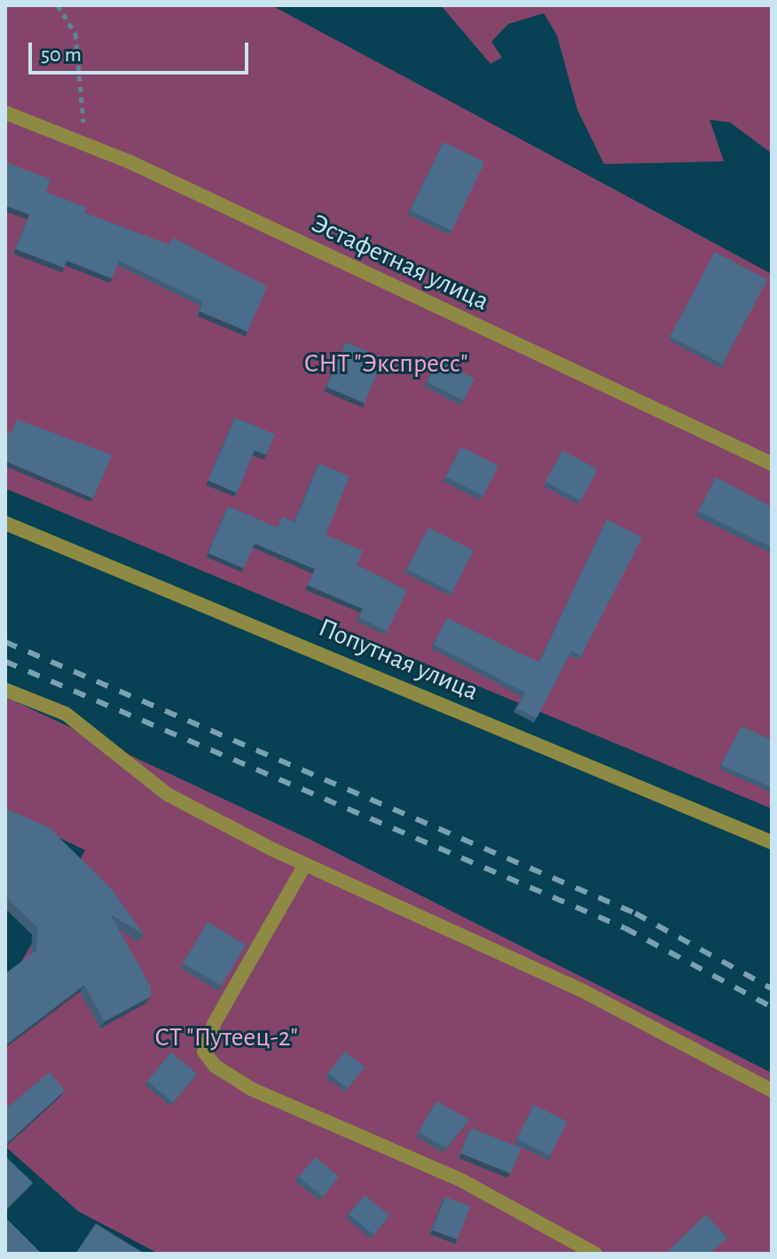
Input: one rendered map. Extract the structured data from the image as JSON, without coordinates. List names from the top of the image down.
{
  "streets": {
    "street": ["Эстафетная улица", "Попутная улица"]
  },
  "parks": ["СНТ \"Экспресс\"", "СТ \"Путеец-2\""],
  "scale_bar": "50 m"
}
